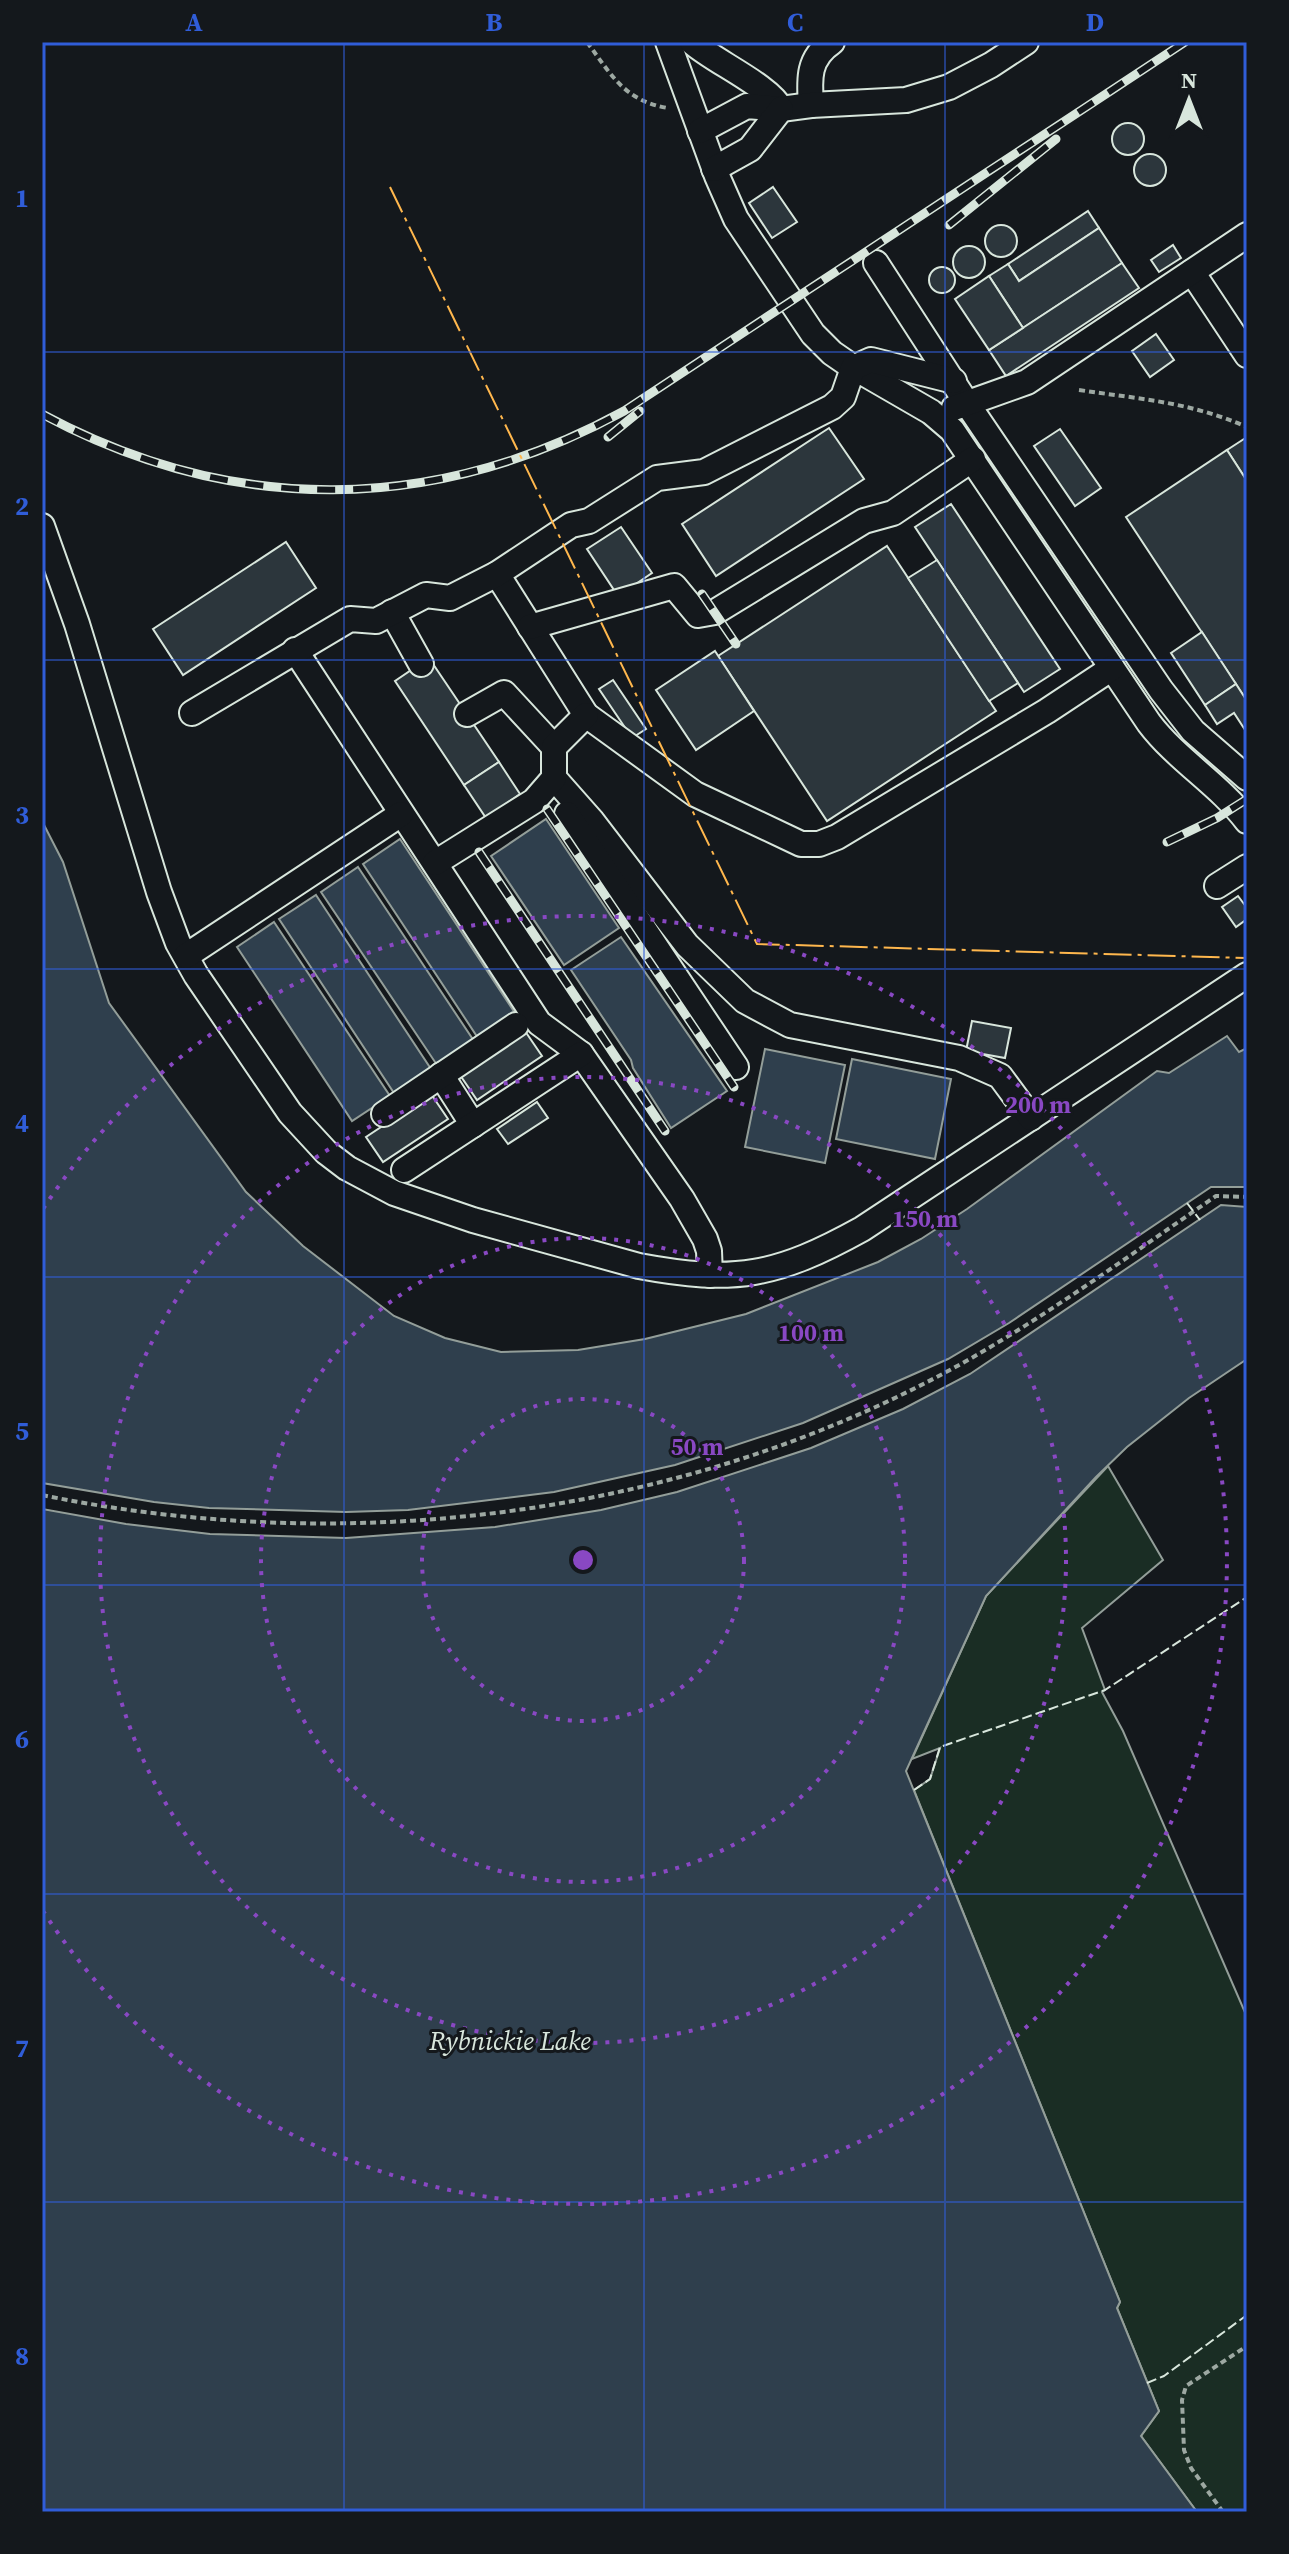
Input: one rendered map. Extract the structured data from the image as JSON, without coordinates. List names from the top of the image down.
{
  "water": ["Rybnickie Lake"],
  "north": "top",
  "grid": {
    "columns": [
      "A",
      "B",
      "C",
      "D"
    ],
    "rows": [
      "1",
      "2",
      "3",
      "4",
      "5",
      "6",
      "7",
      "8"
    ]
  },
  "rings": [
    "200 m",
    "150 m",
    "100 m",
    "50 m"
  ]
}
